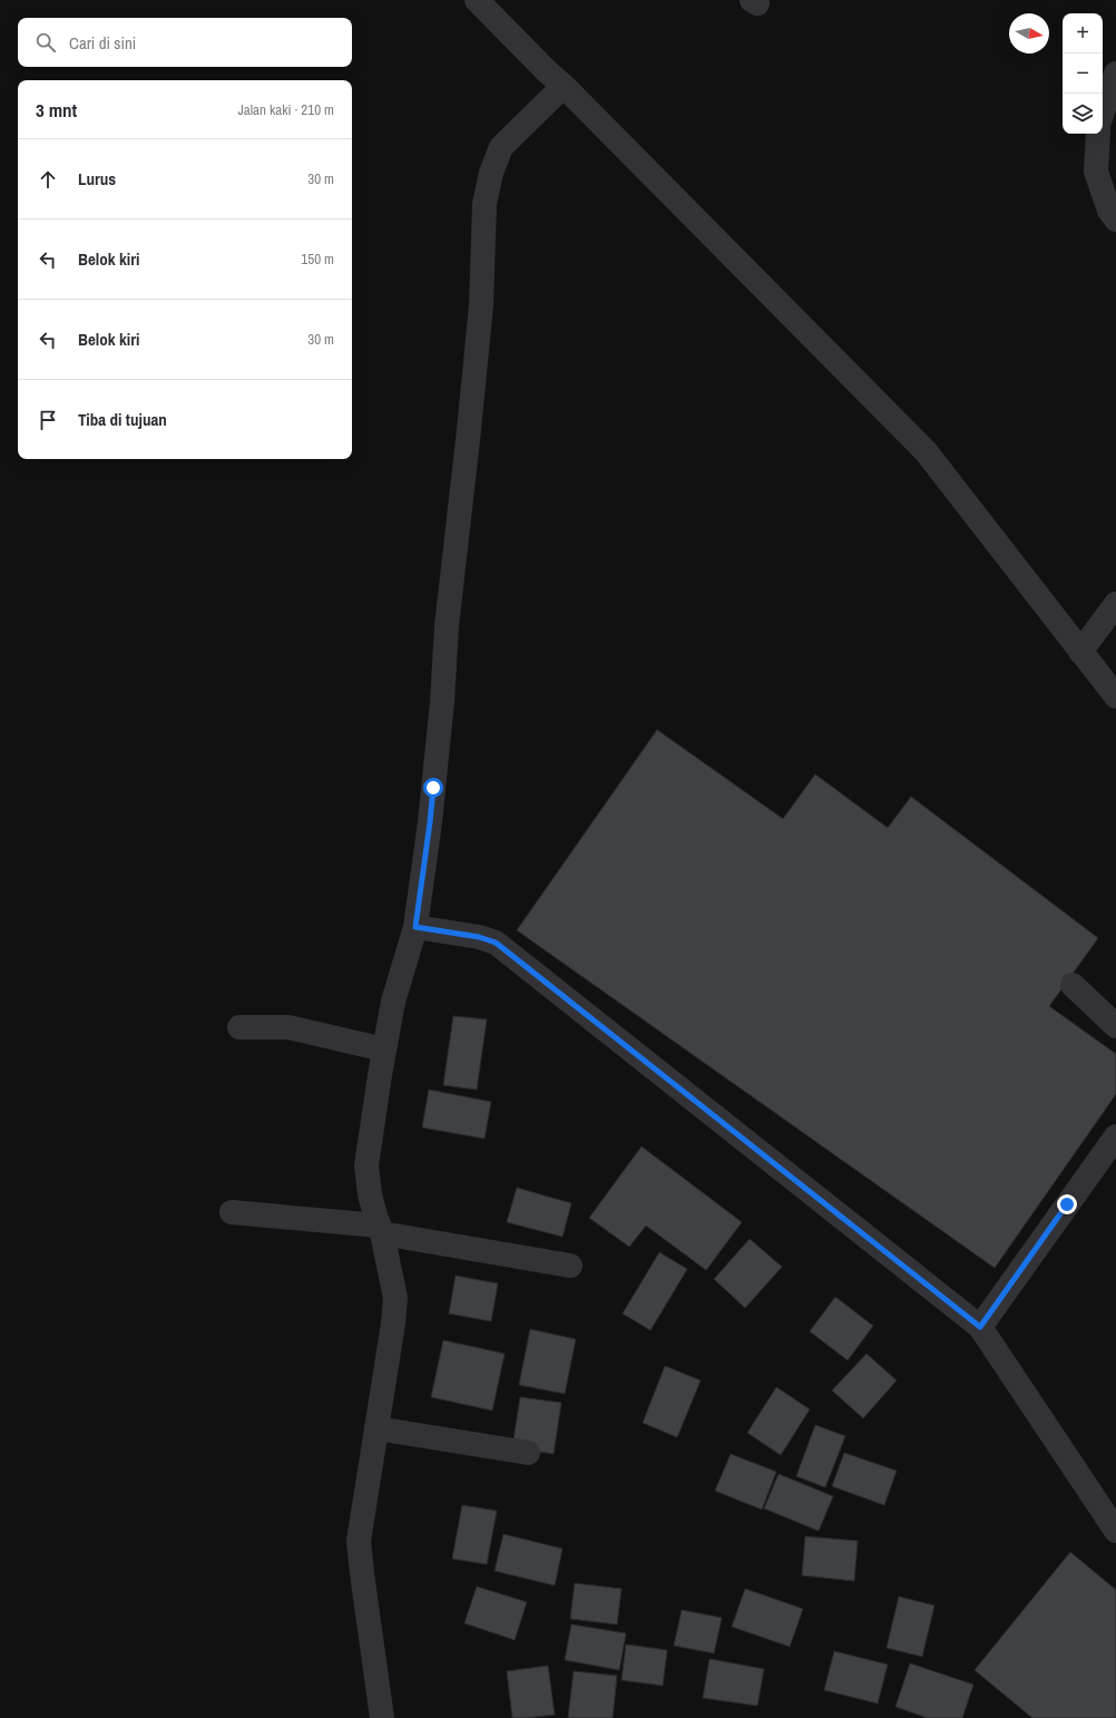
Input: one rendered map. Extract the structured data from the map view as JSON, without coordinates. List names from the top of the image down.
{
  "north": "right",
  "page": {
    "map_buttons": ["+", "−"],
    "search": "Cari di sini",
    "heading": ["3 mnt", "Jalan kaki · 210 m"],
    "list": [
      ["Lurus", "30 m"],
      ["Belok kiri", "150 m"],
      ["Belok kiri", "30 m"],
      "Tiba di tujuan"
    ]
  }
}
